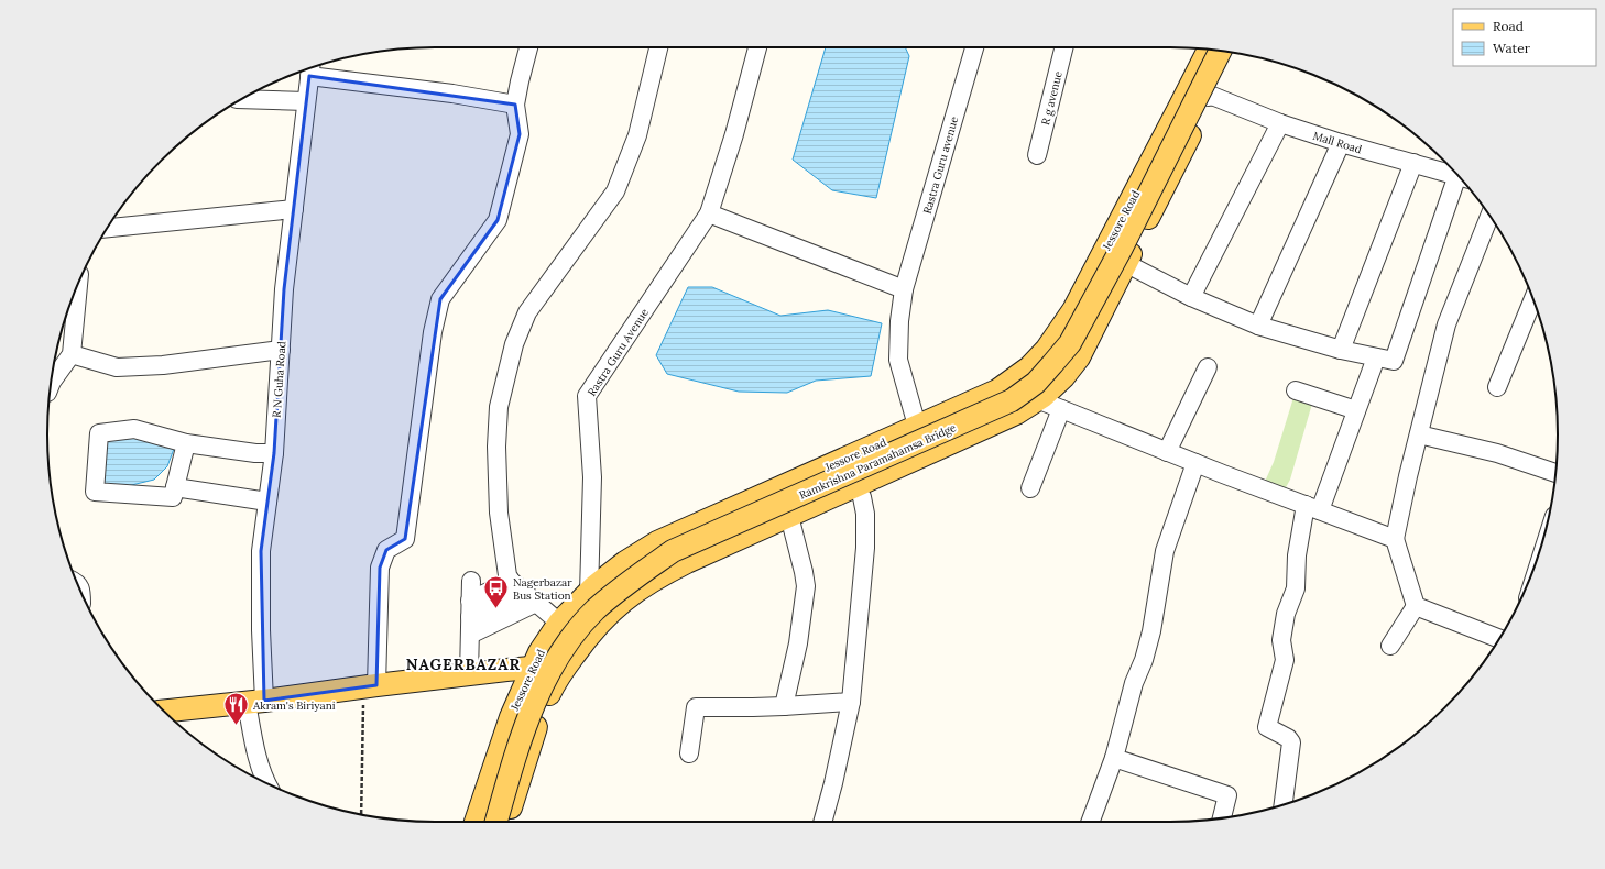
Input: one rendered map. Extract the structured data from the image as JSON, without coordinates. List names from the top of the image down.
{
  "streets": {
    "main road": ["Jessore Road", "Ramkrishna Paramahamsa Bridge"],
    "street": [
      "R g avenue",
      "Mall Road",
      "Rastra Guru avenue",
      "Rastra Guru Avenue",
      "R N Guha Road"
    ]
  },
  "crossings": [
    ["Rastra Guru avenue", "Jessore Road"],
    ["Jessore Road", "Rastra Guru Avenue"]
  ],
  "districts": ["NAGERBAZAR"],
  "places": {
    "bus stop": ["Nagerbazar Bus Station"],
    "restaurant": ["Akram's Biriyani"]
  },
  "legend": ["Road", "Water"]
}
